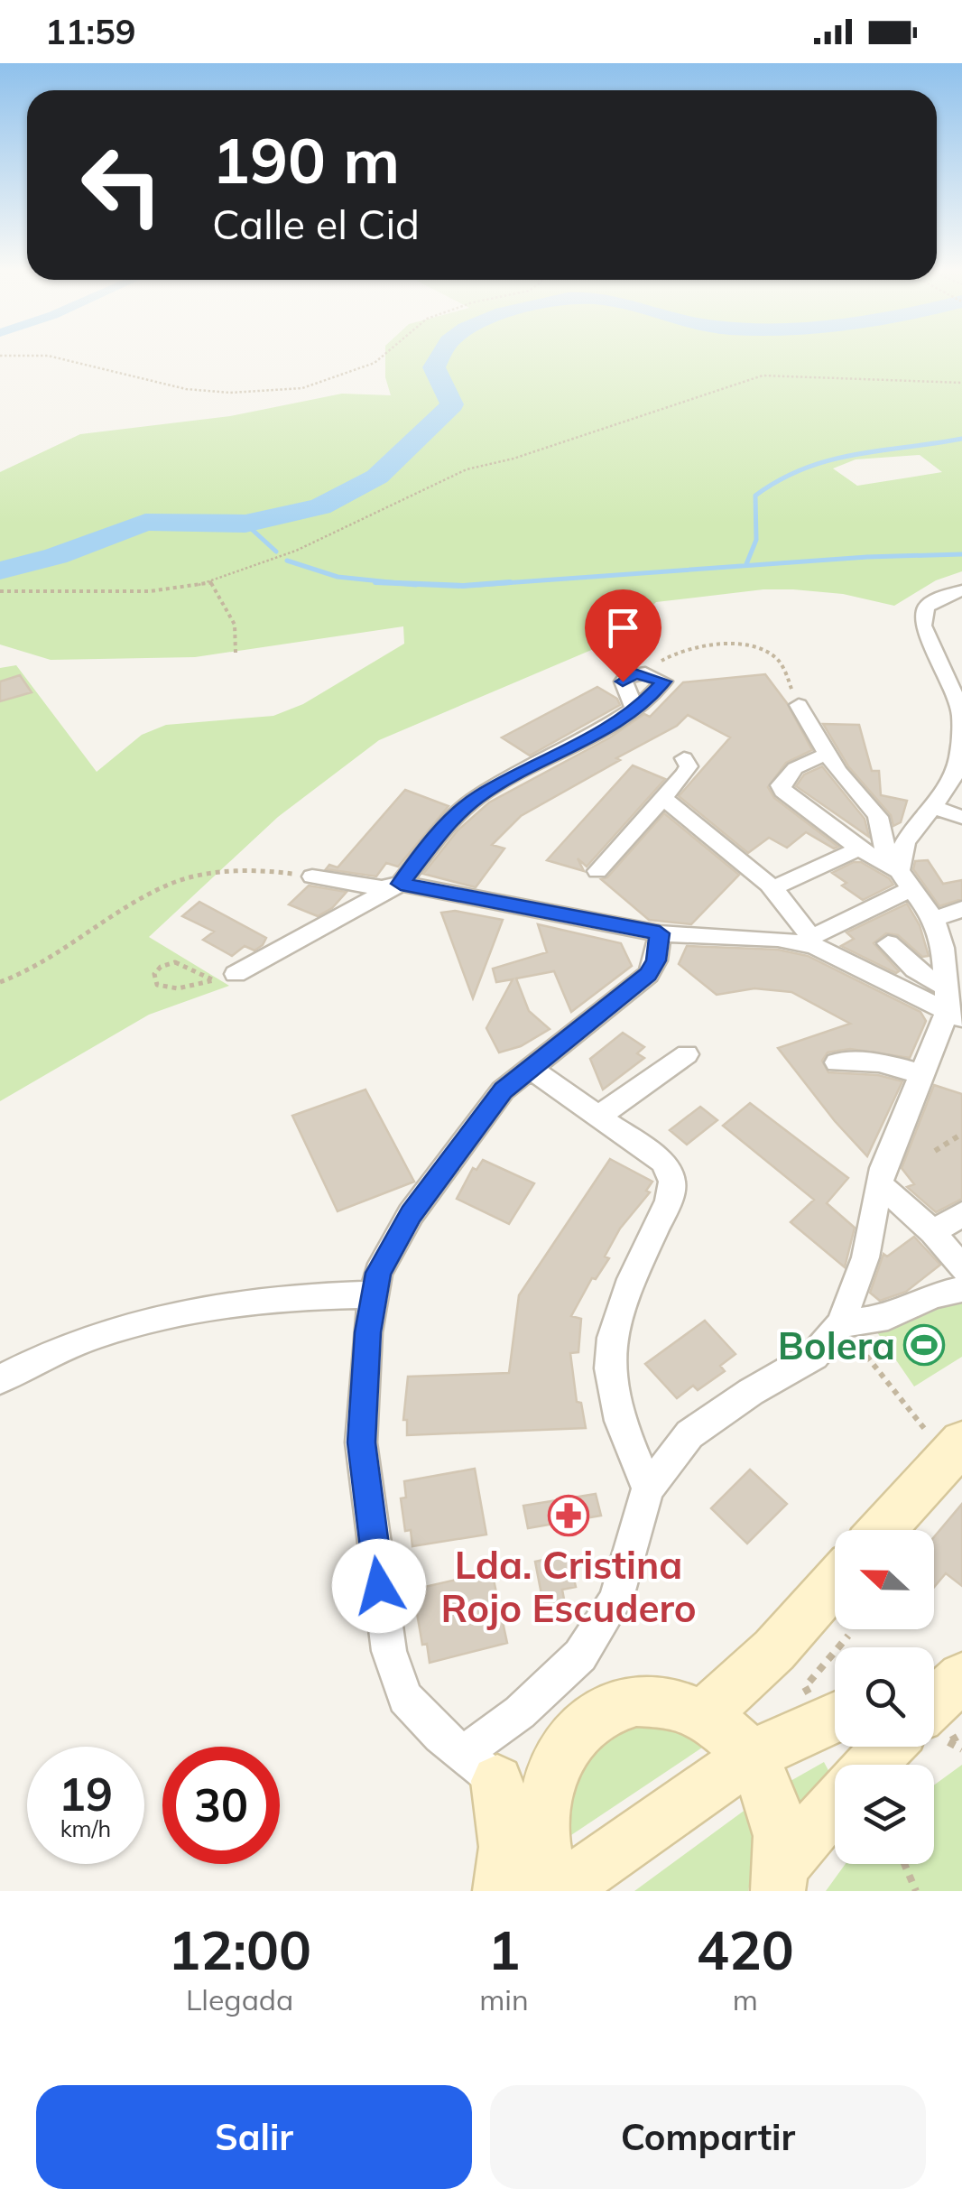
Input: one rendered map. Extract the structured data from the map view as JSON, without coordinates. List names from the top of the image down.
{
  "places": {
    "sports": ["Bolera"],
    "pharmacy": ["Lda. Cristina Rojo Escudero"]
  },
  "north": "left",
  "page": {
    "status": "11:59",
    "turn": ["190 m", "Calle el Cid"],
    "speed": "19 km/h",
    "limit": "30",
    "eta": [
      "12:00",
      "Llegada",
      "1",
      "min",
      "420",
      "m"
    ],
    "buttons": ["Salir", "Compartir"]
  }
}
